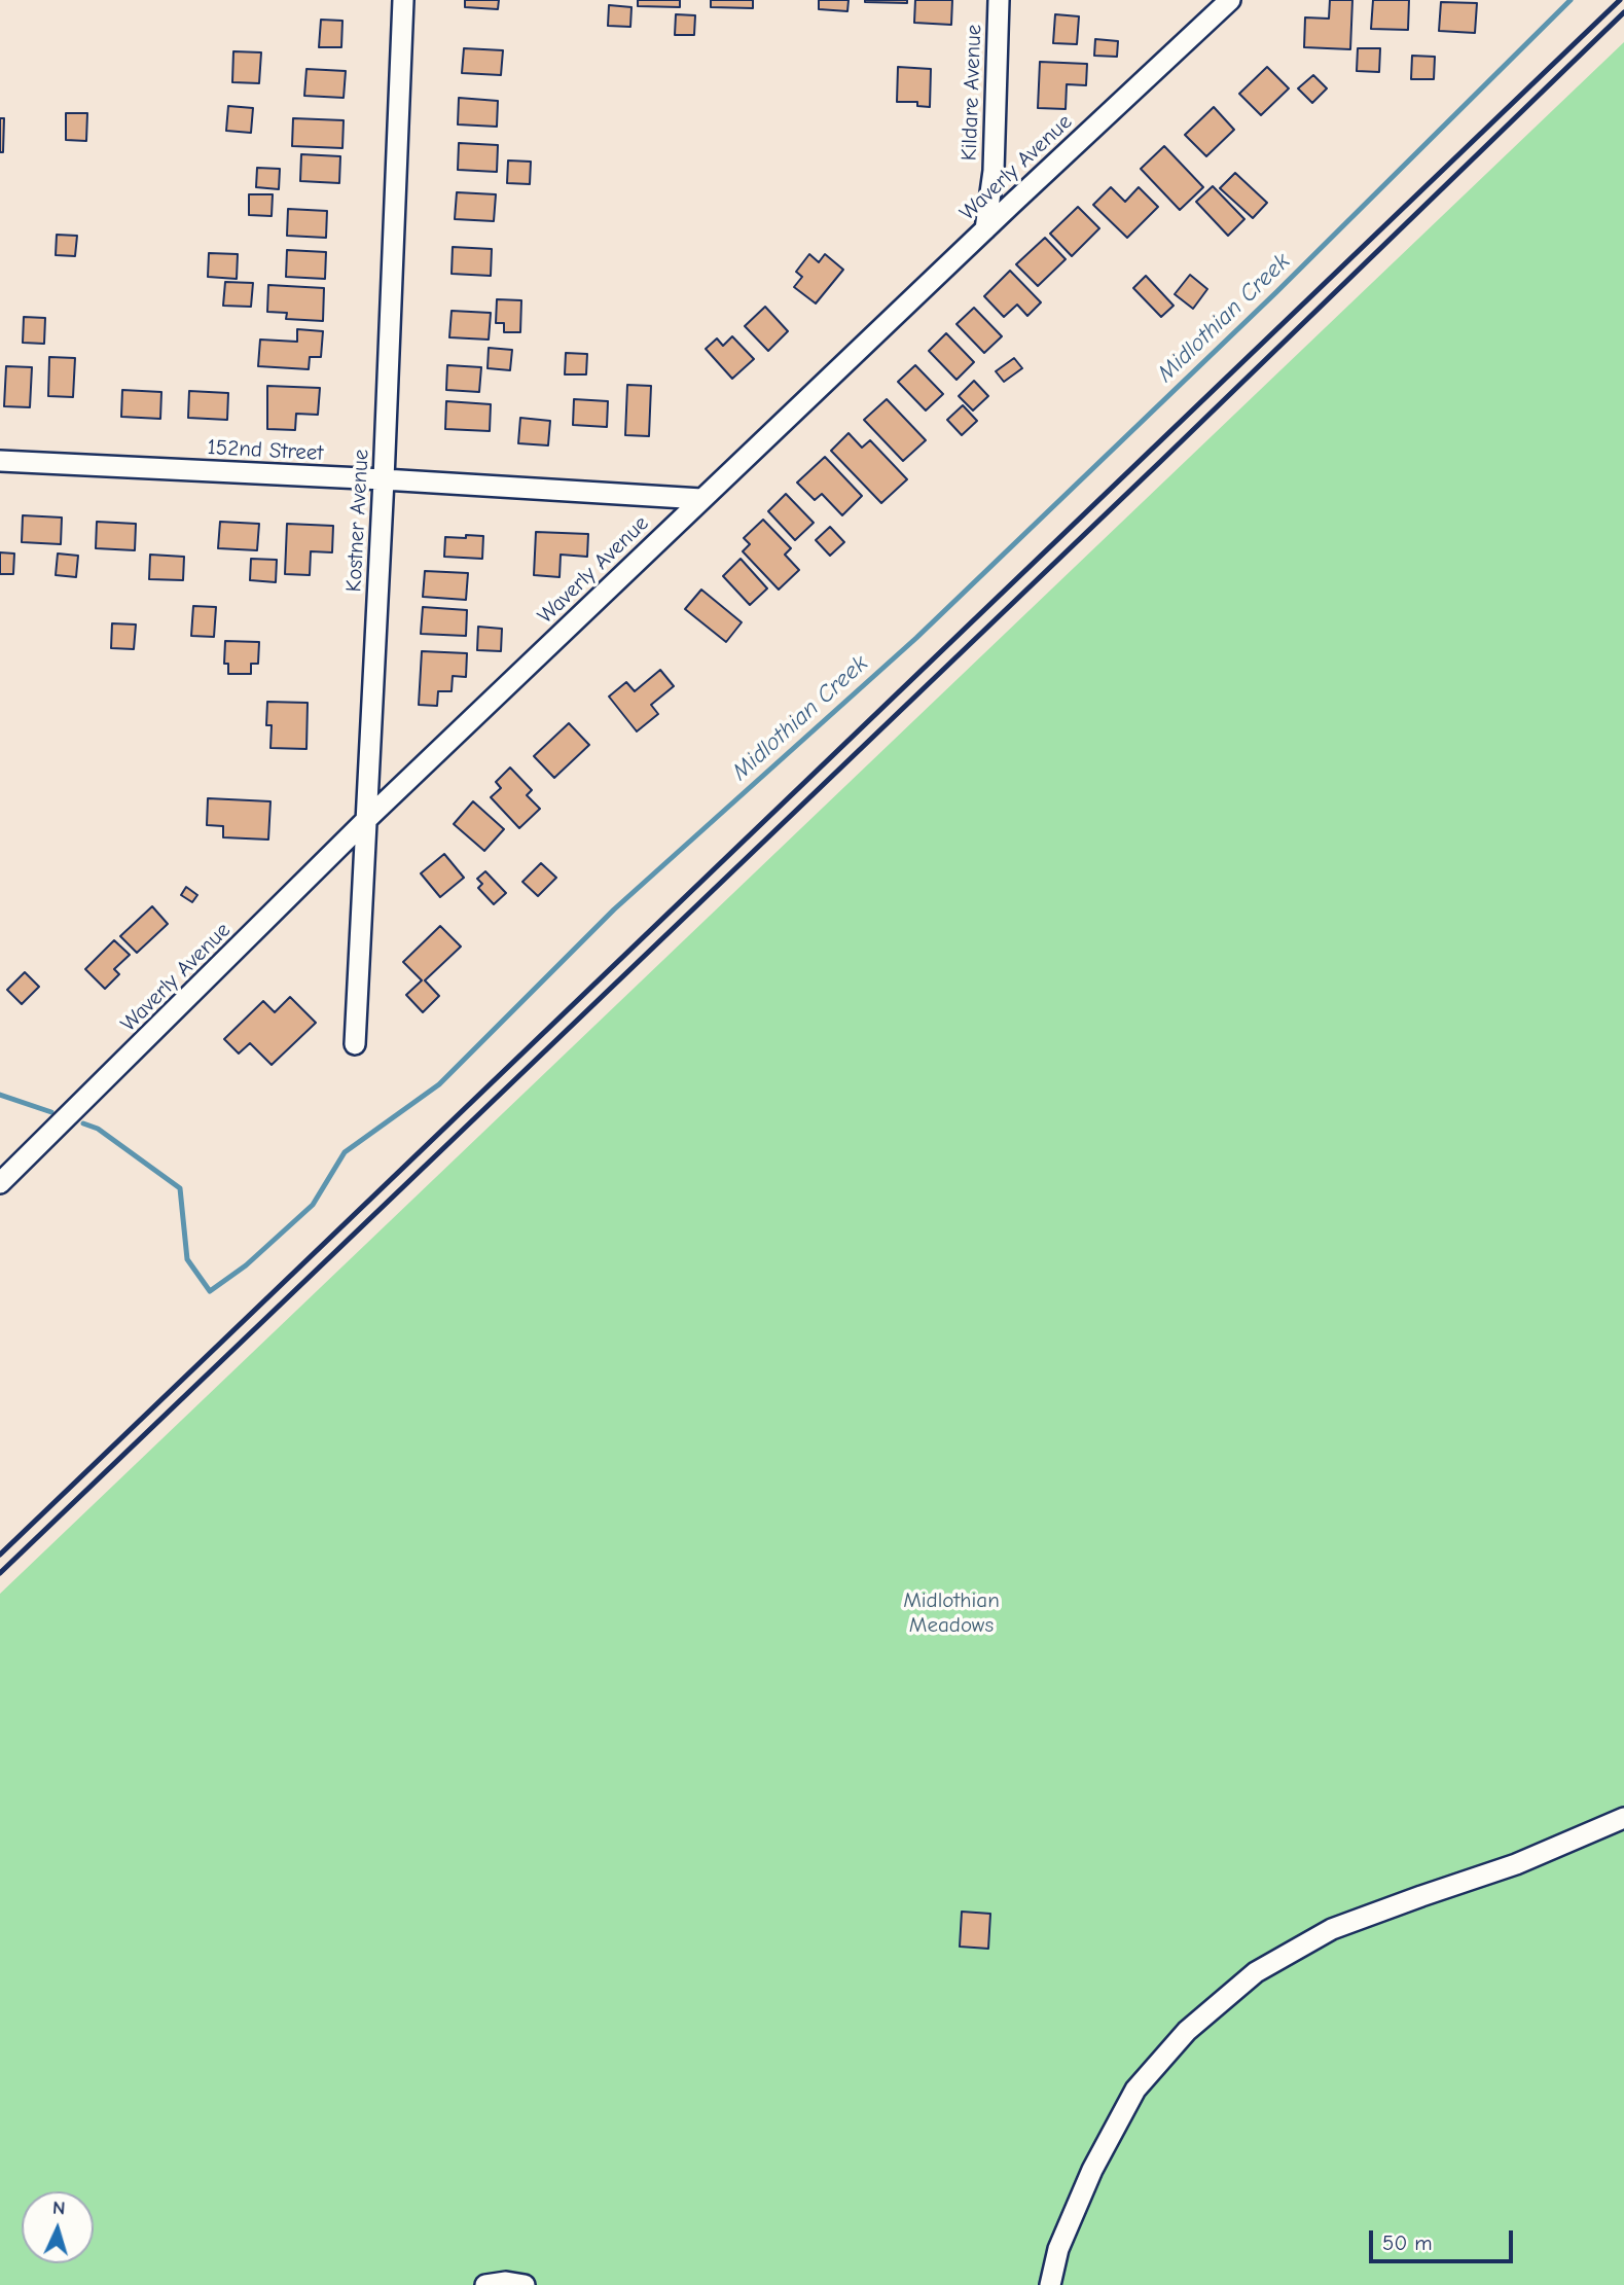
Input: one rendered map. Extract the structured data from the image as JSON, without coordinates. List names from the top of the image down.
{
  "streets": {
    "street": [
      "Kildare Avenue",
      "Waverly Avenue",
      "152nd Street",
      "Kostner Avenue"
    ]
  },
  "crossings": [
    ["Kildare Avenue", "Waverly Avenue"],
    ["Waverly Avenue", "152nd Street"],
    ["Waverly Avenue", "Kostner Avenue"],
    ["152nd Street", "Kostner Avenue"]
  ],
  "water": ["Midlothian Creek"],
  "parks": ["Midlothian Meadows"],
  "scale_bar": "50 m",
  "north": "top"
}
